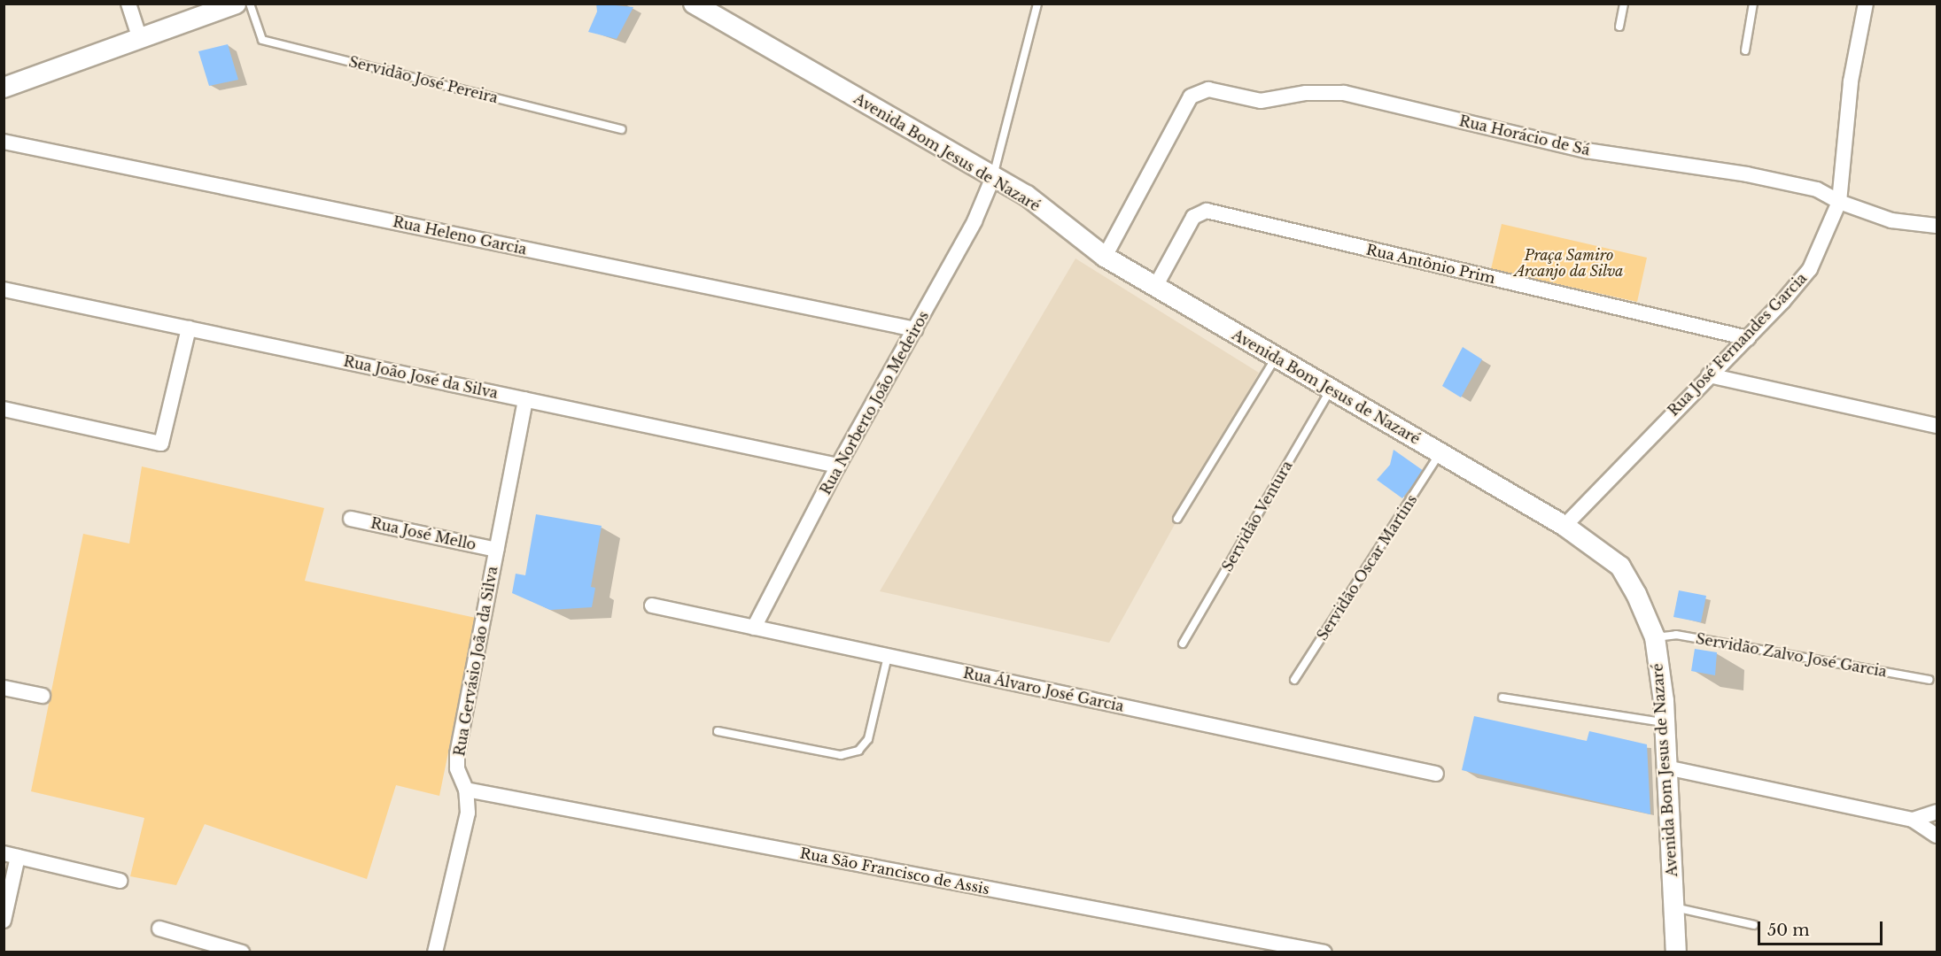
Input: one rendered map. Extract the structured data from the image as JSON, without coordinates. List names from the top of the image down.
{
  "streets": {
    "main road": ["Avenida Bom Jesus de Nazaré"],
    "street": [
      "Rua Horácio de Sá",
      "Rua Heleno Garcia",
      "Rua Antônio Prim",
      "Rua José Fernandes Garcia",
      "Rua João José da Silva",
      "Rua Norberto João Medeiros",
      "Rua José Mello",
      "Rua Gervásio João da Silva",
      "Rua Álvaro José Garcia",
      "Rua São Francisco de Assis"
    ],
    "lane": [
      "Servidão José Pereira",
      "Servidão Ventura",
      "Servidão Oscar Martins",
      "Servidão Zalvo José Garcia"
    ]
  },
  "crossings": [
    ["Rua Horácio de Sá", "Avenida Bom Jesus de Nazaré"],
    ["Rua Horácio de Sá", "Rua José Fernandes Garcia"],
    ["Avenida Bom Jesus de Nazaré", "Rua Antônio Prim"],
    ["Avenida Bom Jesus de Nazaré", "Rua José Fernandes Garcia"],
    ["Avenida Bom Jesus de Nazaré", "Rua Norberto João Medeiros"],
    ["Avenida Bom Jesus de Nazaré", "Servidão Ventura"],
    ["Avenida Bom Jesus de Nazaré", "Servidão Oscar Martins"],
    ["Avenida Bom Jesus de Nazaré", "Servidão Zalvo José Garcia"],
    ["Rua Heleno Garcia", "Rua Norberto João Medeiros"],
    ["Rua Antônio Prim", "Rua José Fernandes Garcia"],
    ["Rua João José da Silva", "Rua Norberto João Medeiros"],
    ["Rua João José da Silva", "Rua Gervásio João da Silva"],
    ["Rua Norberto João Medeiros", "Rua Álvaro José Garcia"],
    ["Rua José Mello", "Rua Gervásio João da Silva"],
    ["Rua Gervásio João da Silva", "Rua São Francisco de Assis"]
  ],
  "parks": ["Praça Samiro Arcanjo da Silva"],
  "scale_bar": "50 m"
}
